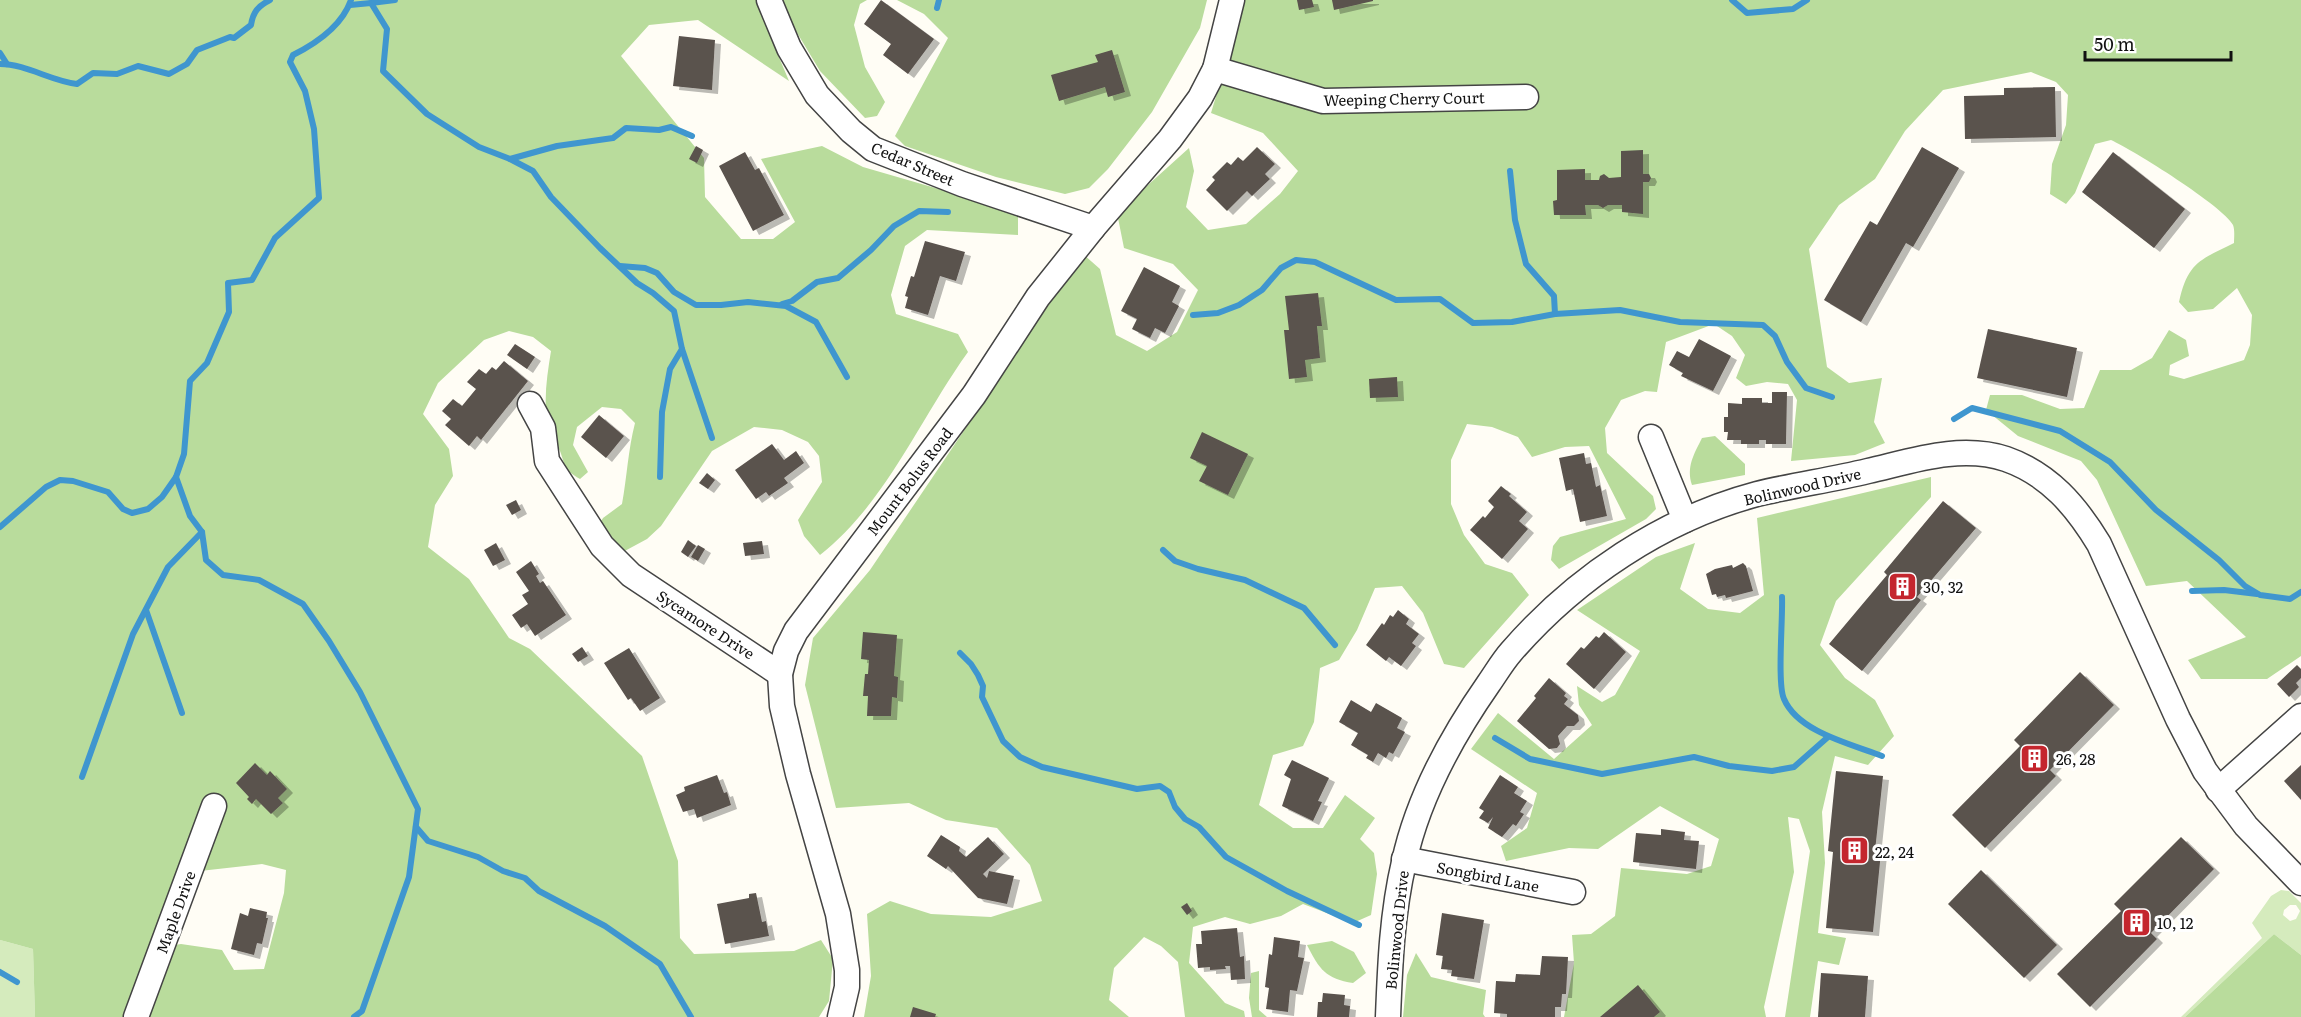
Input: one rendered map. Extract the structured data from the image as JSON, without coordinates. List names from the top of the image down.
{
  "streets": {
    "street": [
      "Weeping Cherry Court",
      "Cedar Street",
      "Mount Bolus Road",
      "Bolinwood Drive",
      "Sycamore Drive",
      "Songbird Lane",
      "Maple Drive"
    ]
  },
  "crossings": [
    ["Weeping Cherry Court", "Mount Bolus Road"],
    ["Cedar Street", "Mount Bolus Road"],
    ["Mount Bolus Road", "Sycamore Drive"],
    ["Bolinwood Drive", "Songbird Lane"]
  ],
  "places": {
    "building": [
      "30, 32",
      "26, 28",
      "22, 24",
      "10, 12"
    ]
  },
  "scale_bar": "50 m"
}
